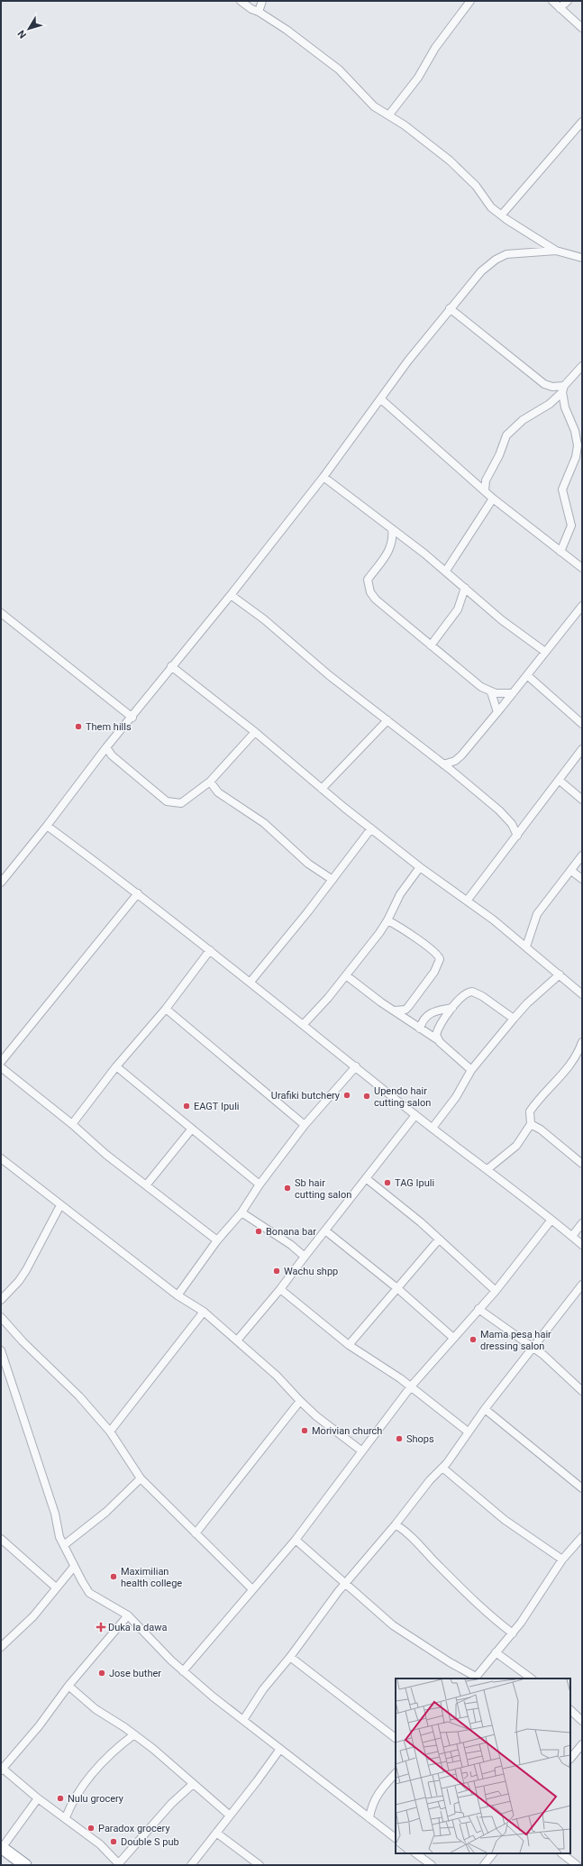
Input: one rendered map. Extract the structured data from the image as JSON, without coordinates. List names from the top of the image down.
{
  "places": {
    "other": [
      "Them hills",
      "Urafiki butchery",
      "Upendo hair cutting salon",
      "EAGT Ipuli",
      "TAG Ipuli",
      "Sb hair cutting salon",
      "Bonana bar",
      "Wachu shpp",
      "Mama pesa hair dressing salon",
      "Morivian church",
      "Shops",
      "Maximilian health college",
      "Jose buther",
      "Nulu grocery",
      "Paradox grocery",
      "Double S pub"
    ],
    "health": ["Duka la dawa"]
  },
  "north": "bottom left"
}
